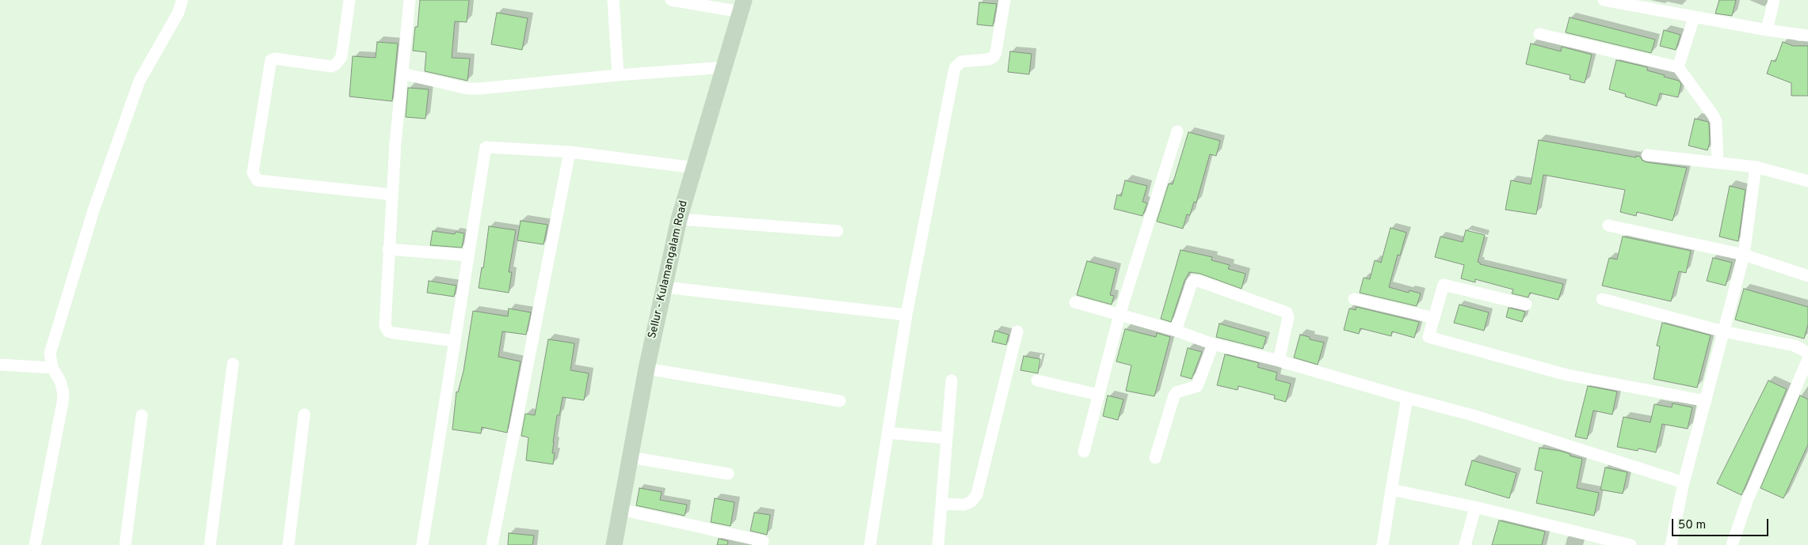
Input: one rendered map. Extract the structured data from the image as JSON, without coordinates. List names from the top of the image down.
{
  "streets": {
    "main road": ["Sellur - Kulamangalam Road"]
  },
  "scale_bar": "50 m"
}
